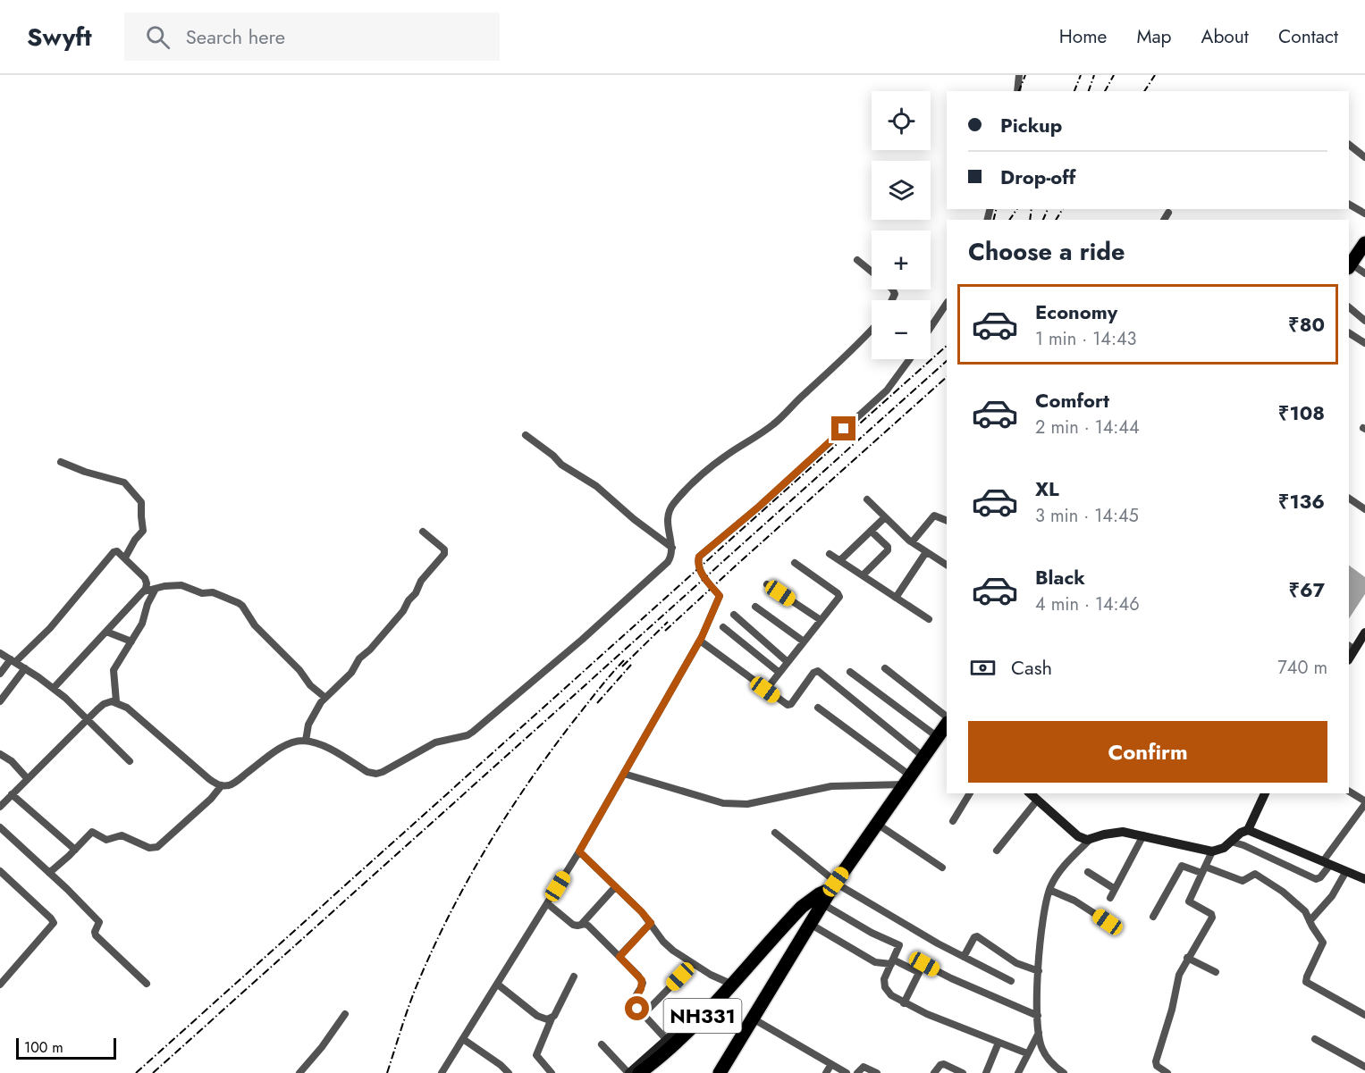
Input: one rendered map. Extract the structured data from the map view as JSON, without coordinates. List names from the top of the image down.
{
  "streets": {
    "highway": ["NH331"]
  },
  "scale_bar": "100 m",
  "page": {
    "header": "Swyft",
    "search": "Search here",
    "nav": [
      "Home",
      "Map",
      "About",
      "Contact"
    ],
    "map_buttons": ["+", "−"],
    "banner": ["Pickup", "Drop-off"],
    "heading": "Choose a ride",
    "list": [
      {
        "name": "Economy",
        "note": "1 min · 14:43",
        "value": "₹80"
      },
      {
        "name": "Comfort",
        "note": "2 min · 14:44",
        "value": "₹108"
      },
      {
        "name": "XL",
        "note": "3 min · 14:45",
        "value": "₹136"
      },
      {
        "name": "Black",
        "note": "4 min · 14:46",
        "value": "₹67"
      }
    ],
    "pay": ["Cash", "740 m"],
    "buttons": "Confirm",
    "scale": "100 m"
  }
}
